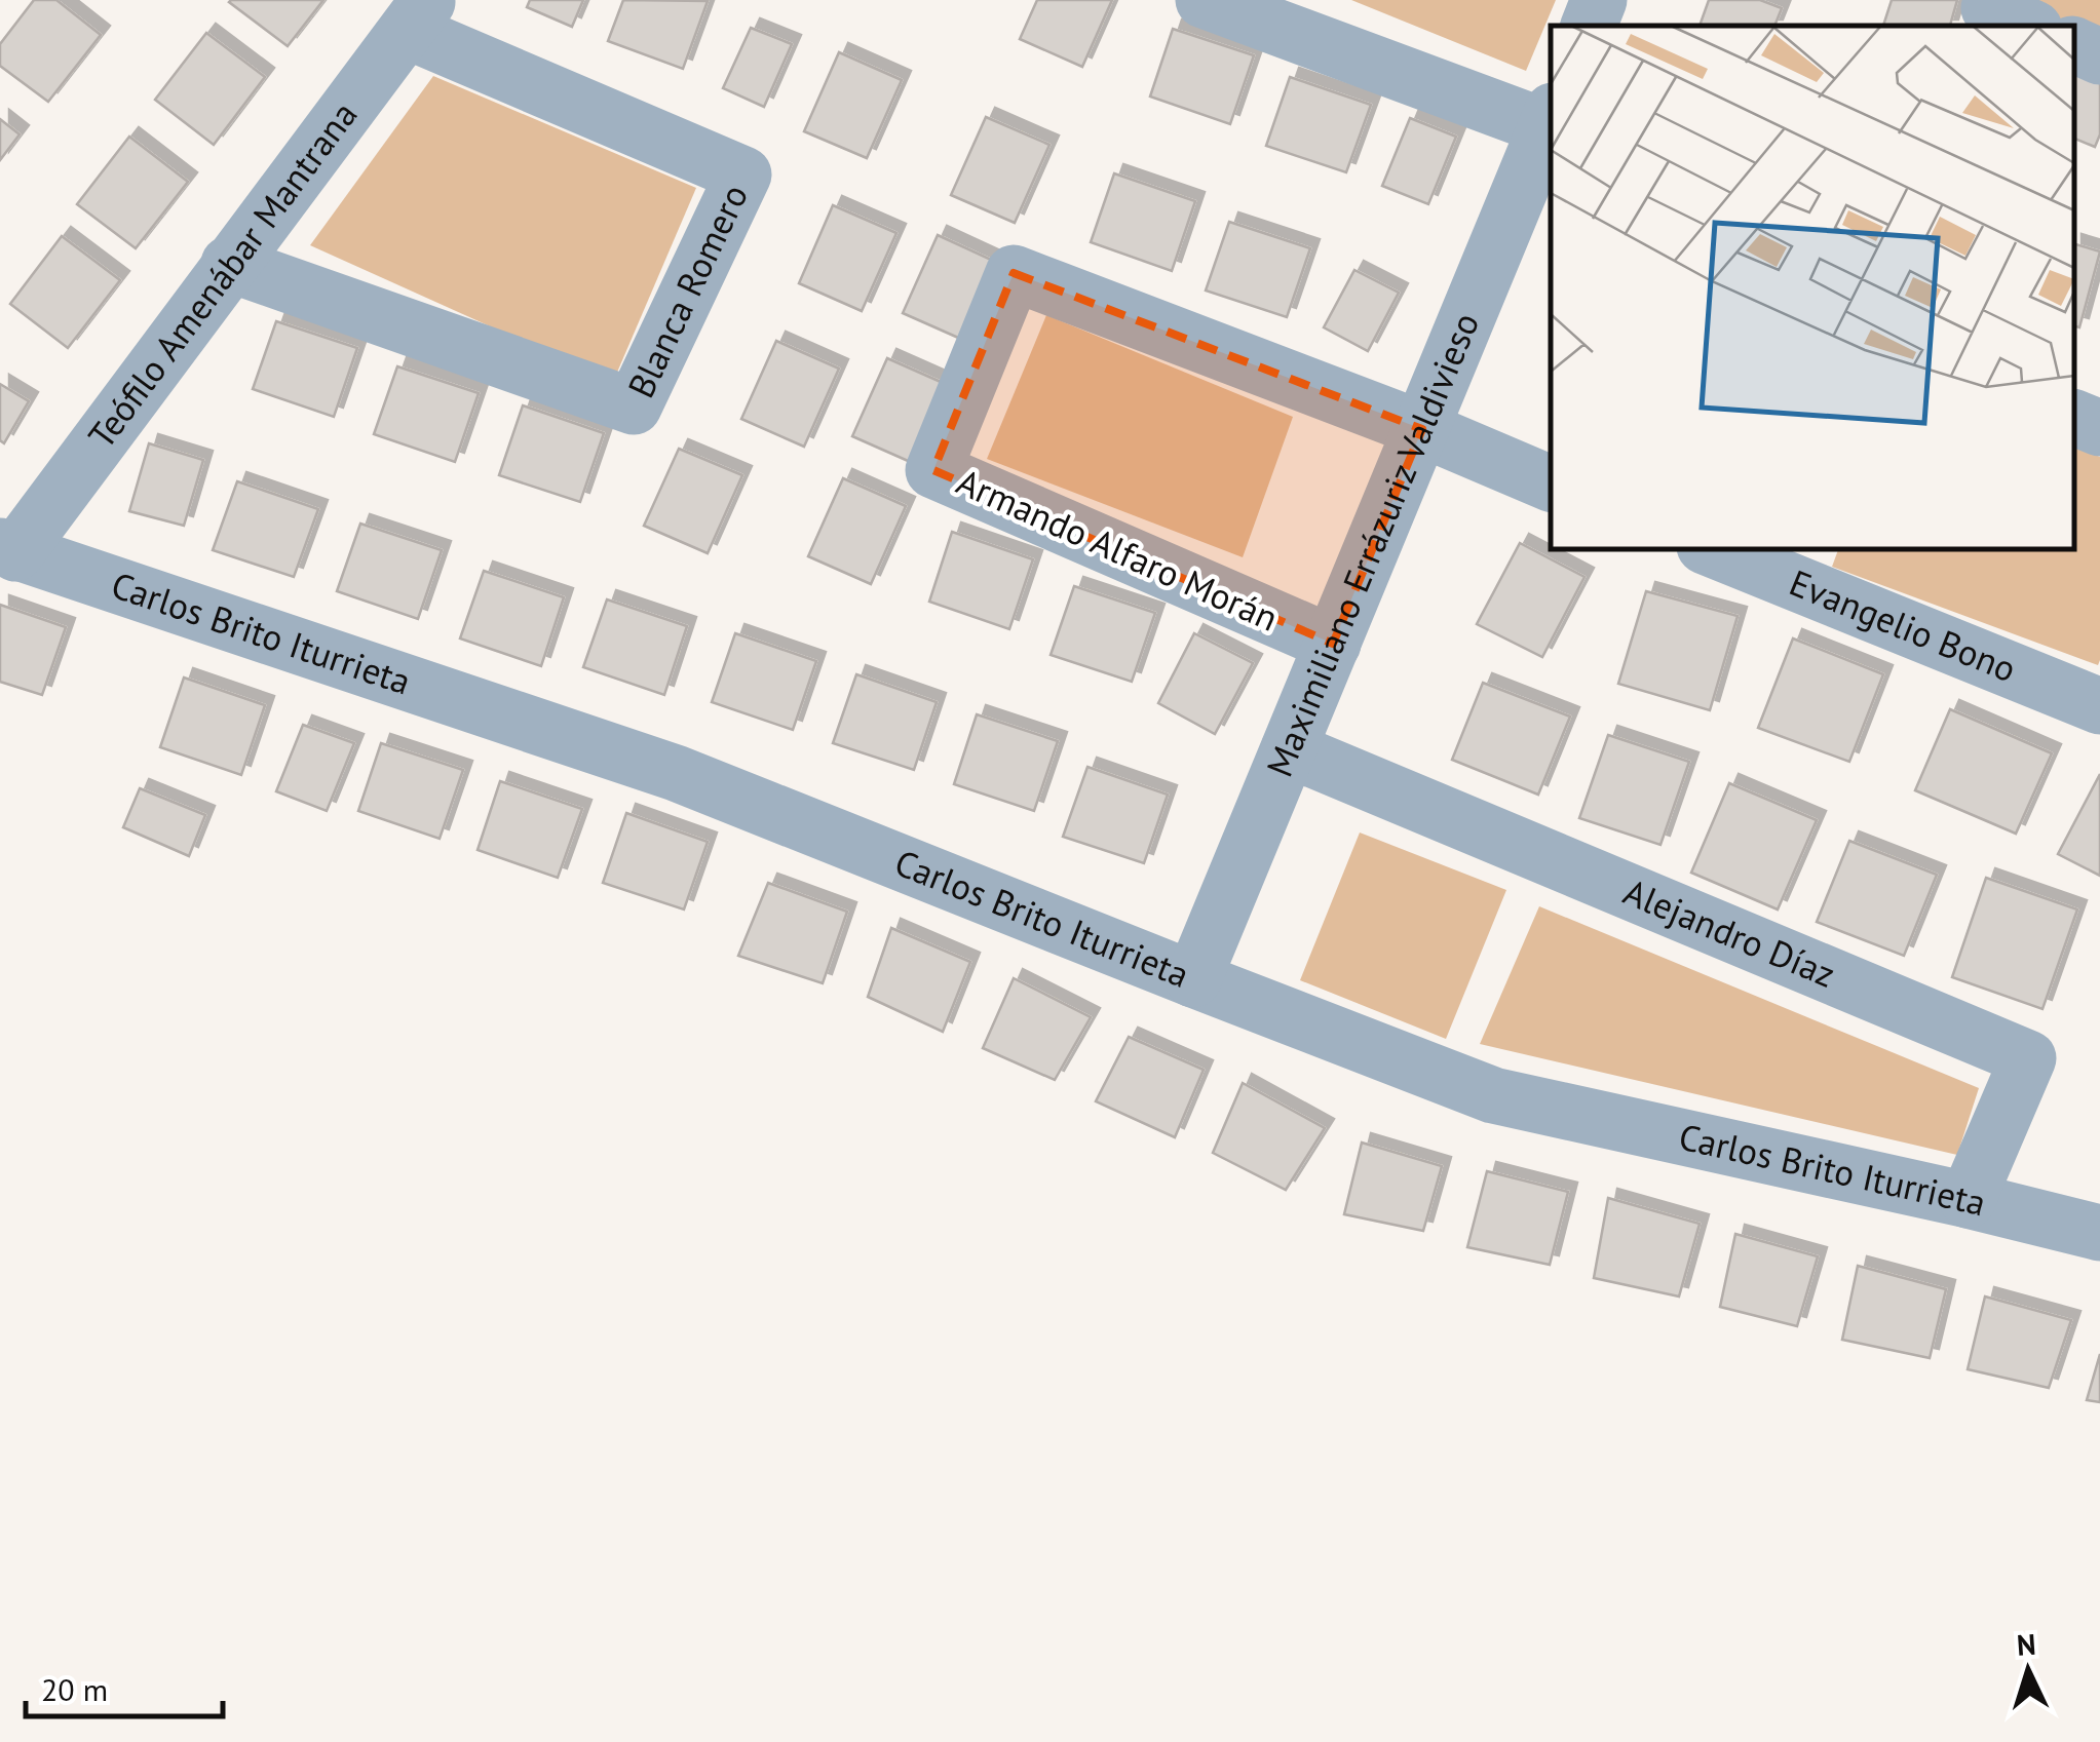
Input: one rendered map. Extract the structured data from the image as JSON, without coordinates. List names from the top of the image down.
{
  "streets": {
    "street": [
      "Teófilo Amenábar Mantrana",
      "Blanca Romero",
      "Maximiliano Errázuriz Valdivieso",
      "Armando Alfaro Morán",
      "Evangelio Bono",
      "Carlos Brito Iturrieta",
      "Alejandro Díaz"
    ]
  },
  "crossings": [
    ["Teófilo Amenábar Mantrana", "Blanca Romero"],
    ["Teófilo Amenábar Mantrana", "Carlos Brito Iturrieta"],
    ["Maximiliano Errázuriz Valdivieso", "Armando Alfaro Morán"],
    ["Maximiliano Errázuriz Valdivieso", "Carlos Brito Iturrieta"],
    ["Maximiliano Errázuriz Valdivieso", "Alejandro Díaz"],
    ["Carlos Brito Iturrieta", "Alejandro Díaz"]
  ],
  "scale_bar": "20 m",
  "north": "top"
}
